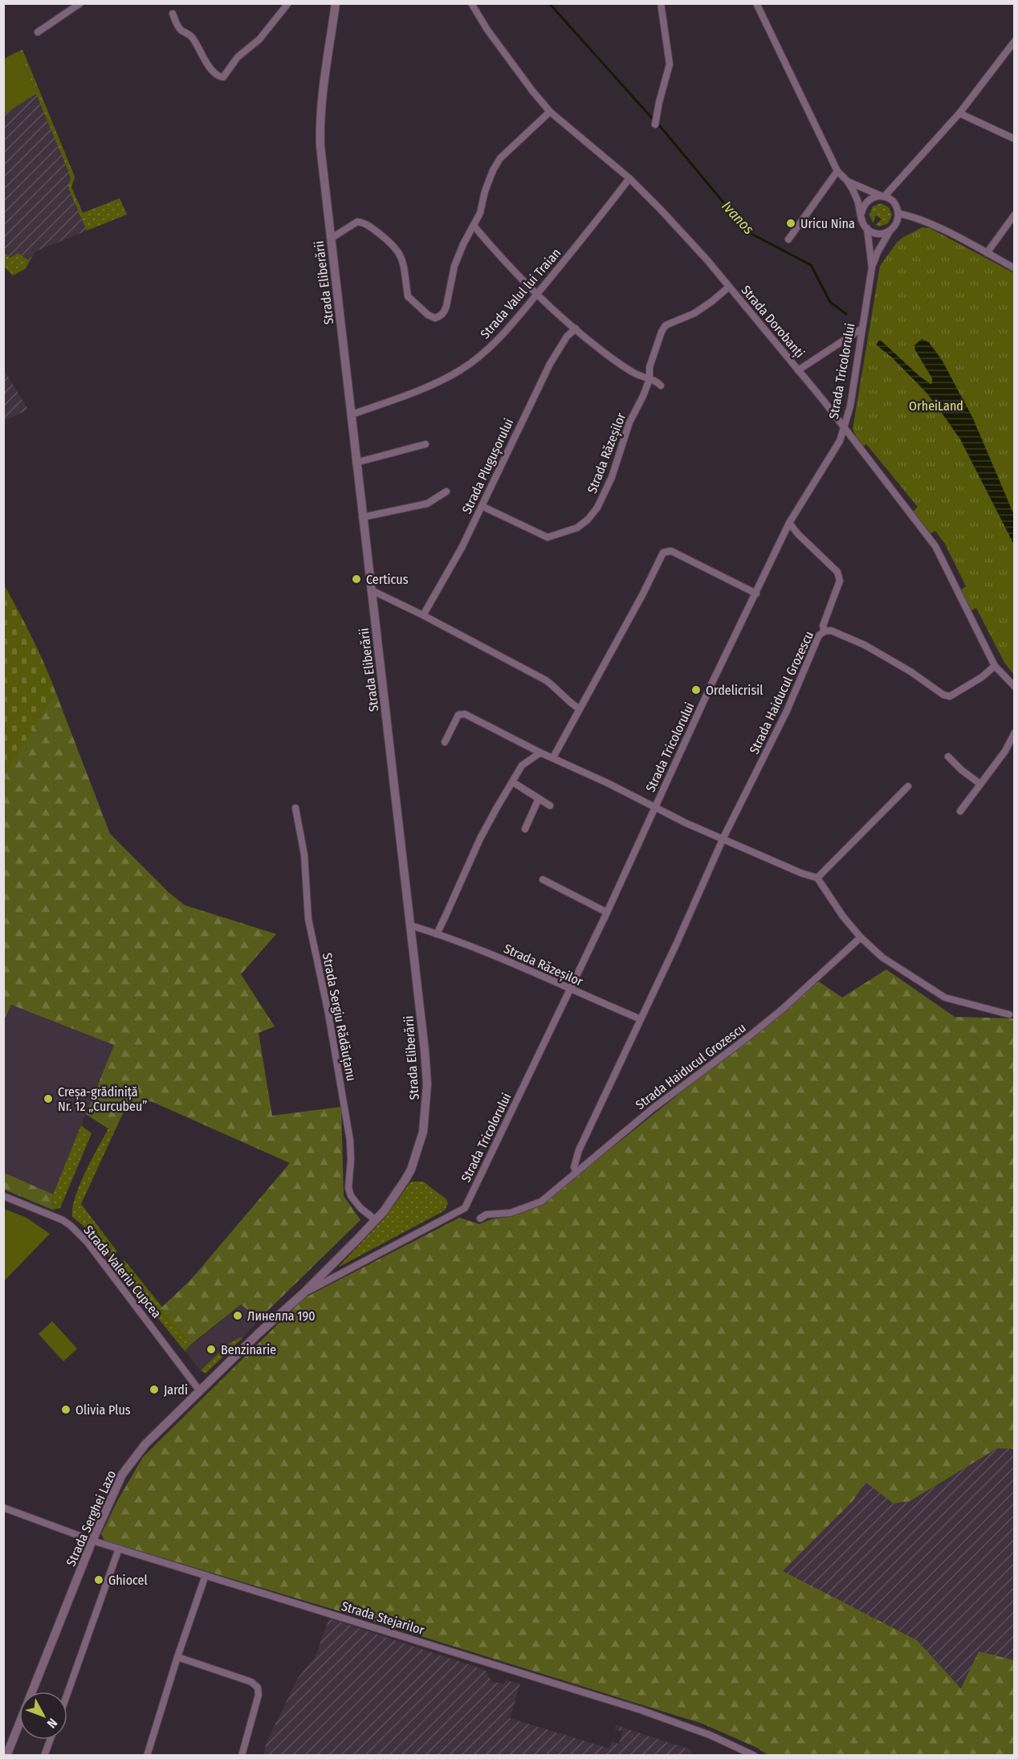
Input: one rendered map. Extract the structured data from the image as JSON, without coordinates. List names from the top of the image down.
{
  "streets": {
    "street": [
      "Strada Eliberării",
      "Strada Valul lui Traian",
      "Strada Dorobanți",
      "Strada Tricolorului",
      "Strada Răzeșilor",
      "Strada Plugușorului",
      "Strada Haiducul Grozescu",
      "Strada Sergiu Rădăuțanu",
      "Strada Valeriu Cupcea",
      "Strada Serghei Lazo",
      "Strada Stejarilor"
    ]
  },
  "crossings": [
    ["Strada Eliberării", "Strada Valul lui Traian"],
    ["Strada Eliberării", "Strada Tricolorului"],
    ["Strada Eliberării", "Strada Răzeșilor"],
    ["Strada Eliberării", "Strada Sergiu Rădăuțanu"],
    ["Strada Eliberării", "Strada Serghei Lazo"],
    ["Strada Valul lui Traian", "Strada Dorobanți"],
    ["Strada Dorobanți", "Strada Tricolorului"],
    ["Strada Dorobanți", "Strada Răzeșilor"],
    ["Strada Dorobanți", "Strada Haiducul Grozescu"],
    ["Strada Tricolorului", "Strada Răzeșilor"],
    ["Strada Tricolorului", "Strada Serghei Lazo"],
    ["Strada Răzeșilor", "Strada Plugușorului"],
    ["Strada Răzeșilor", "Strada Haiducul Grozescu"],
    ["Strada Valeriu Cupcea", "Strada Serghei Lazo"],
    ["Strada Serghei Lazo", "Strada Stejarilor"]
  ],
  "water": ["Ivanos"],
  "parks": ["OrheiLand"],
  "places": [
    "Uricu Nina",
    "Certicus",
    "Ordelicrisil",
    "Creșa-grădiniță Nr. 12 „Curcubeu”",
    "Линелла 190",
    "Benzinarie",
    "Jardi",
    "Olivia Plus",
    "Ghiocel"
  ],
  "north": "bottom right"
}
